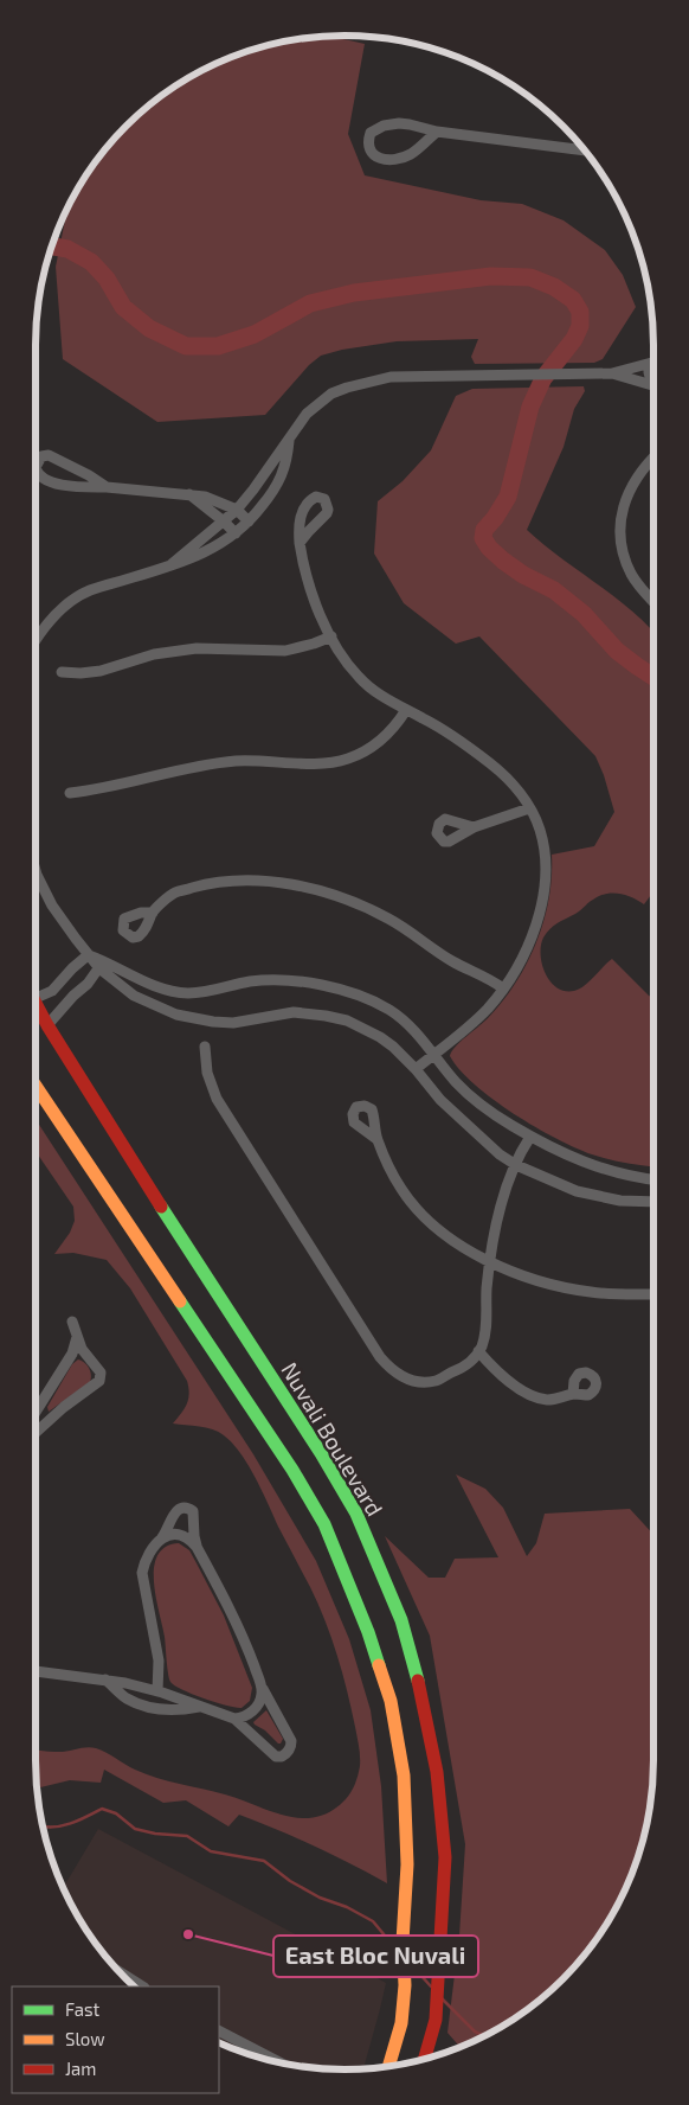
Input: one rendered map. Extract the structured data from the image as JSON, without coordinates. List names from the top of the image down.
{
  "streets": {
    "main road": ["Nuvali Boulevard"]
  },
  "places": ["East Bloc Nuvali"],
  "legend": ["Fast", "Slow", "Jam"]
}
